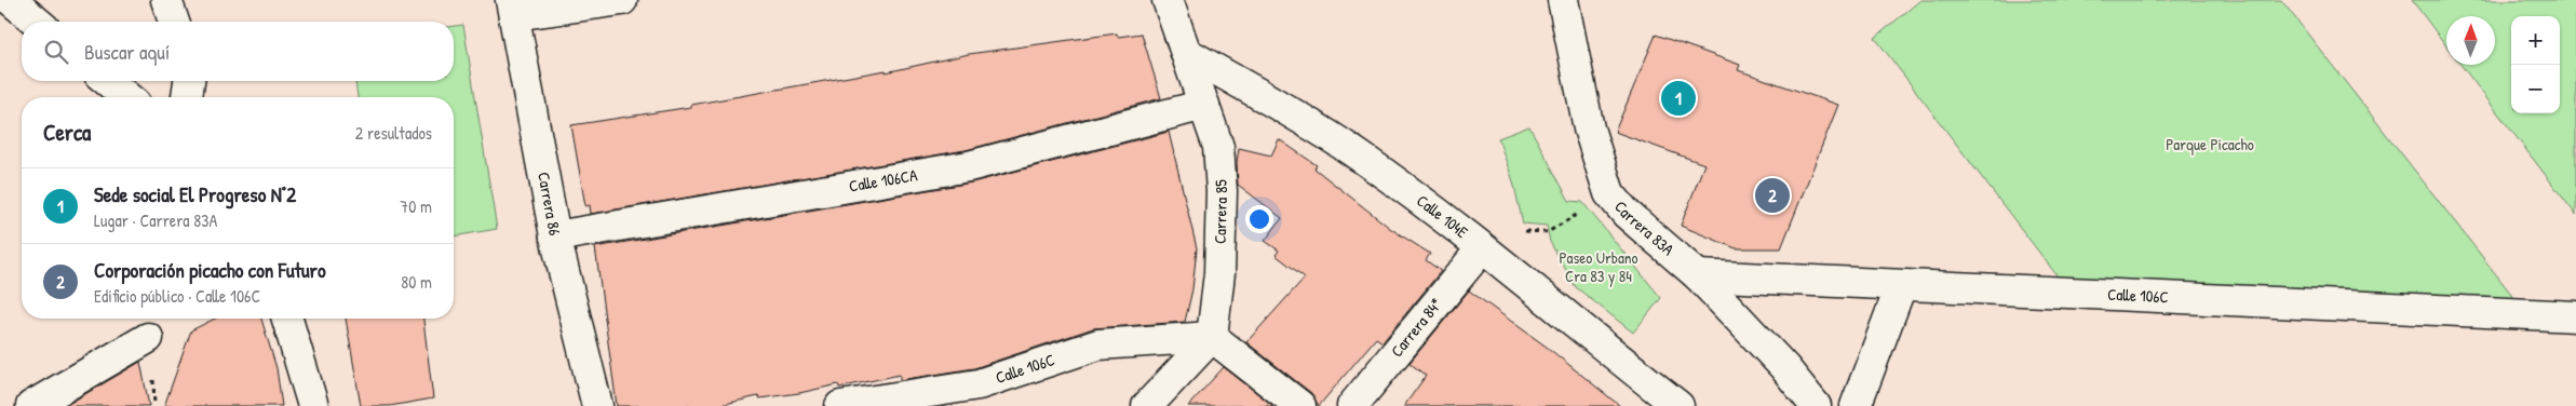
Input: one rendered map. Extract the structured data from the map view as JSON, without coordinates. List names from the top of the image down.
{
  "streets": {
    "street": [
      "Calle 106CA",
      "Carrera 86",
      "Carrera 85",
      "Calle 104E",
      "Carrera 83A",
      "Calle 106C",
      "Carrera 84*"
    ]
  },
  "crossings": [
    ["Calle 106CA", "Carrera 86"],
    ["Calle 106CA", "Carrera 85"],
    ["Carrera 85", "Calle 104E"],
    ["Carrera 85", "Calle 106C"],
    ["Calle 104E", "Carrera 84*"],
    ["Carrera 83A", "Calle 106C"]
  ],
  "parks": ["Parque Picacho", "Paseo Urbano Cra 83 y 84"],
  "north": "top",
  "page": {
    "map_buttons": ["+", "−"],
    "search": "Buscar aquí",
    "pins": ["1", "2"],
    "heading": ["Cerca", "2 resultados"],
    "list": [
      {
        "mark": "1",
        "name": "Sede social El Progreso N°2",
        "note": "Lugar · Carrera 83A",
        "value": "70 m"
      },
      {
        "mark": "2",
        "name": "Corporación picacho con Futuro",
        "note": "Edificio público · Calle 106C",
        "value": "80 m"
      }
    ]
  }
}
